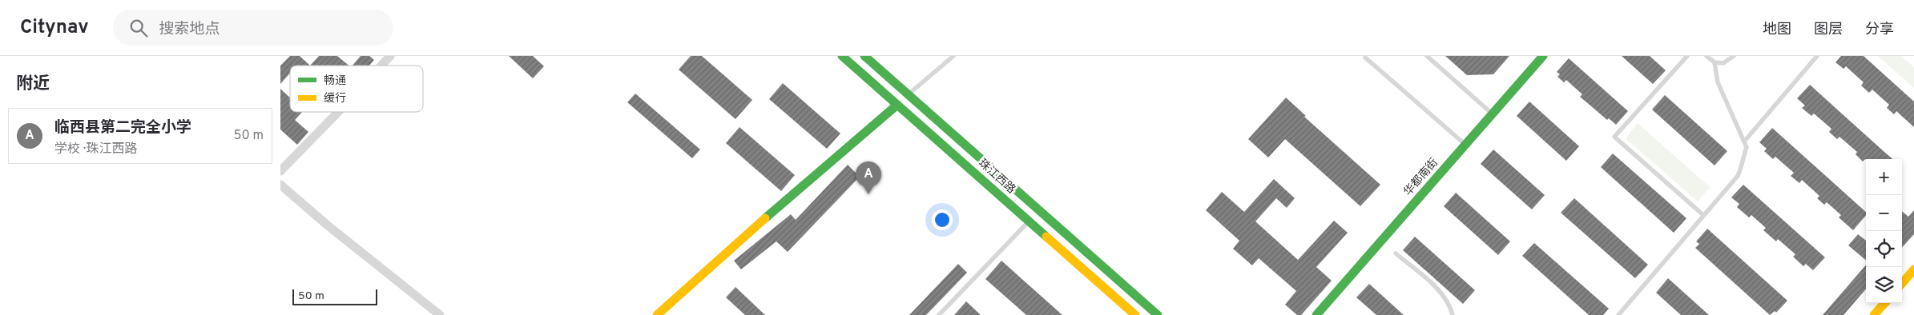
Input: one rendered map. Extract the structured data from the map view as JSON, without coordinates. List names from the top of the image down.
{
  "streets": {
    "main road": ["珠江西路", "华都南街"]
  },
  "legend": ["畅通", "缓行"],
  "scale_bar": "50 m",
  "page": {
    "header": "Citynav",
    "search": "搜索地点",
    "nav": ["地图", "图层", "分享"],
    "heading": "附近",
    "list": [
      {
        "mark": "A",
        "name": "临西县第二完全小学",
        "note": "学校 · 珠江西路",
        "value": "50 m"
      }
    ],
    "map_buttons": ["+", "−"],
    "pins": "A",
    "scale": "50 m"
  }
}
